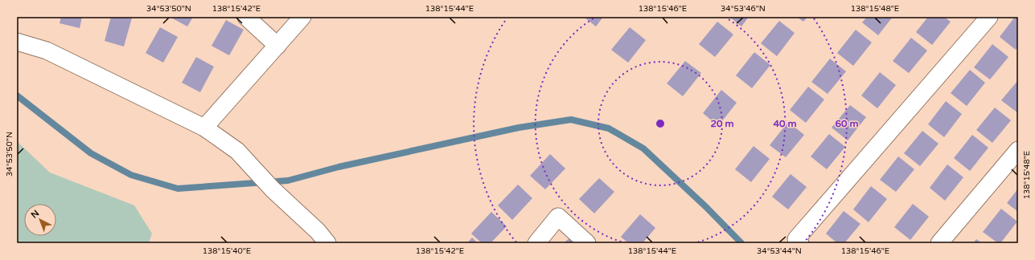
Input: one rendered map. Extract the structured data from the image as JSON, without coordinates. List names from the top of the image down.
{
  "north": "top left",
  "coordinates": [
    "34°53'50\"N",
    "138°15'42\"E",
    "138°15'44\"E",
    "138°15'46\"E",
    "34°53'46\"N",
    "138°15'48\"E",
    "138°15'40\"E",
    "34°53'44\"N"
  ],
  "rings": ["20 m", "40 m", "60 m"]
}
